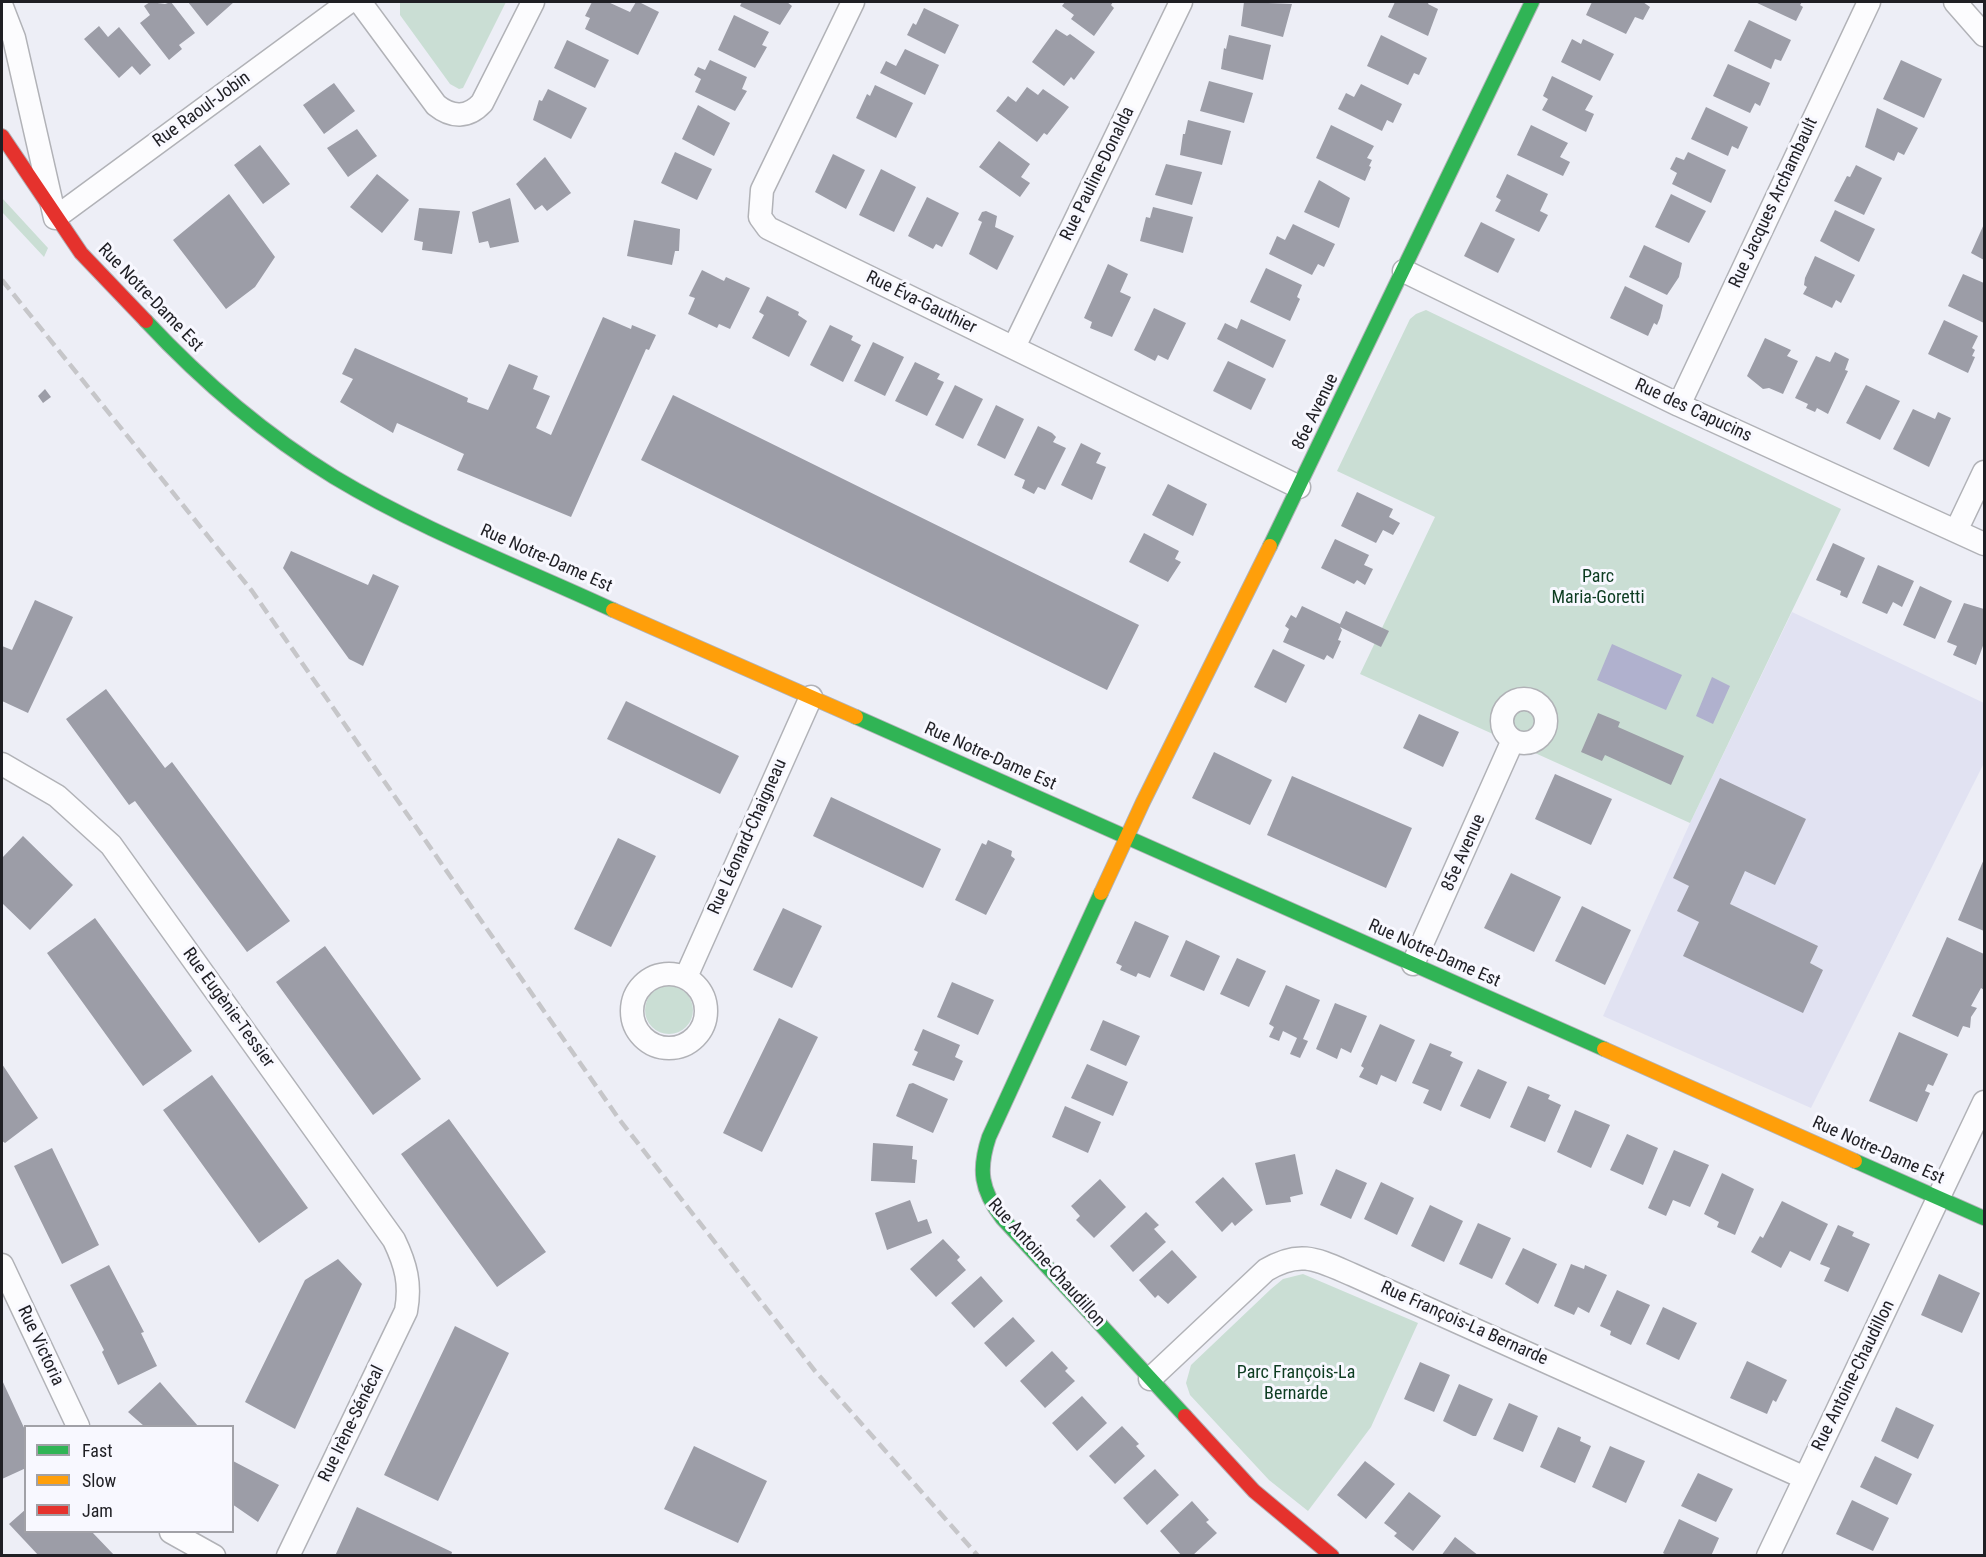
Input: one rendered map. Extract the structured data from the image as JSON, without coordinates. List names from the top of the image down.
{
  "streets": {
    "main road": ["Rue Notre-Dame Est", "86e Avenue", "Rue Antoine-Chaudillon"],
    "street": [
      "Rue Raoul-Jobin",
      "Rue Pauline-Donalda",
      "Rue Jacques Archambault",
      "Rue Éva-Gauthier",
      "Rue des Capucins",
      "Rue Léonard-Chaigneau",
      "85e Avenue",
      "Rue Eugènie-Tessier",
      "Rue François-La Bernarde",
      "Rue Victoria",
      "Rue Irène-Sénécal"
    ]
  },
  "crossings": [
    ["Rue Raoul-Jobin", "Rue Notre-Dame Est"],
    ["Rue Pauline-Donalda", "Rue Éva-Gauthier"],
    ["Rue Jacques Archambault", "Rue des Capucins"],
    ["Rue Notre-Dame Est", "86e Avenue"],
    ["Rue Notre-Dame Est", "Rue Léonard-Chaigneau"],
    ["Rue Notre-Dame Est", "85e Avenue"],
    ["Rue Notre-Dame Est", "Rue Antoine-Chaudillon"],
    ["Rue Éva-Gauthier", "86e Avenue"],
    ["Rue des Capucins", "86e Avenue"],
    ["86e Avenue", "Rue Antoine-Chaudillon"],
    ["Rue Eugènie-Tessier", "Rue Irène-Sénécal"],
    ["Rue Antoine-Chaudillon", "Rue François-La Bernarde"]
  ],
  "parks": ["Parc Maria-Goretti", "Parc François-La Bernarde"],
  "legend": ["Fast", "Slow", "Jam"]
}
